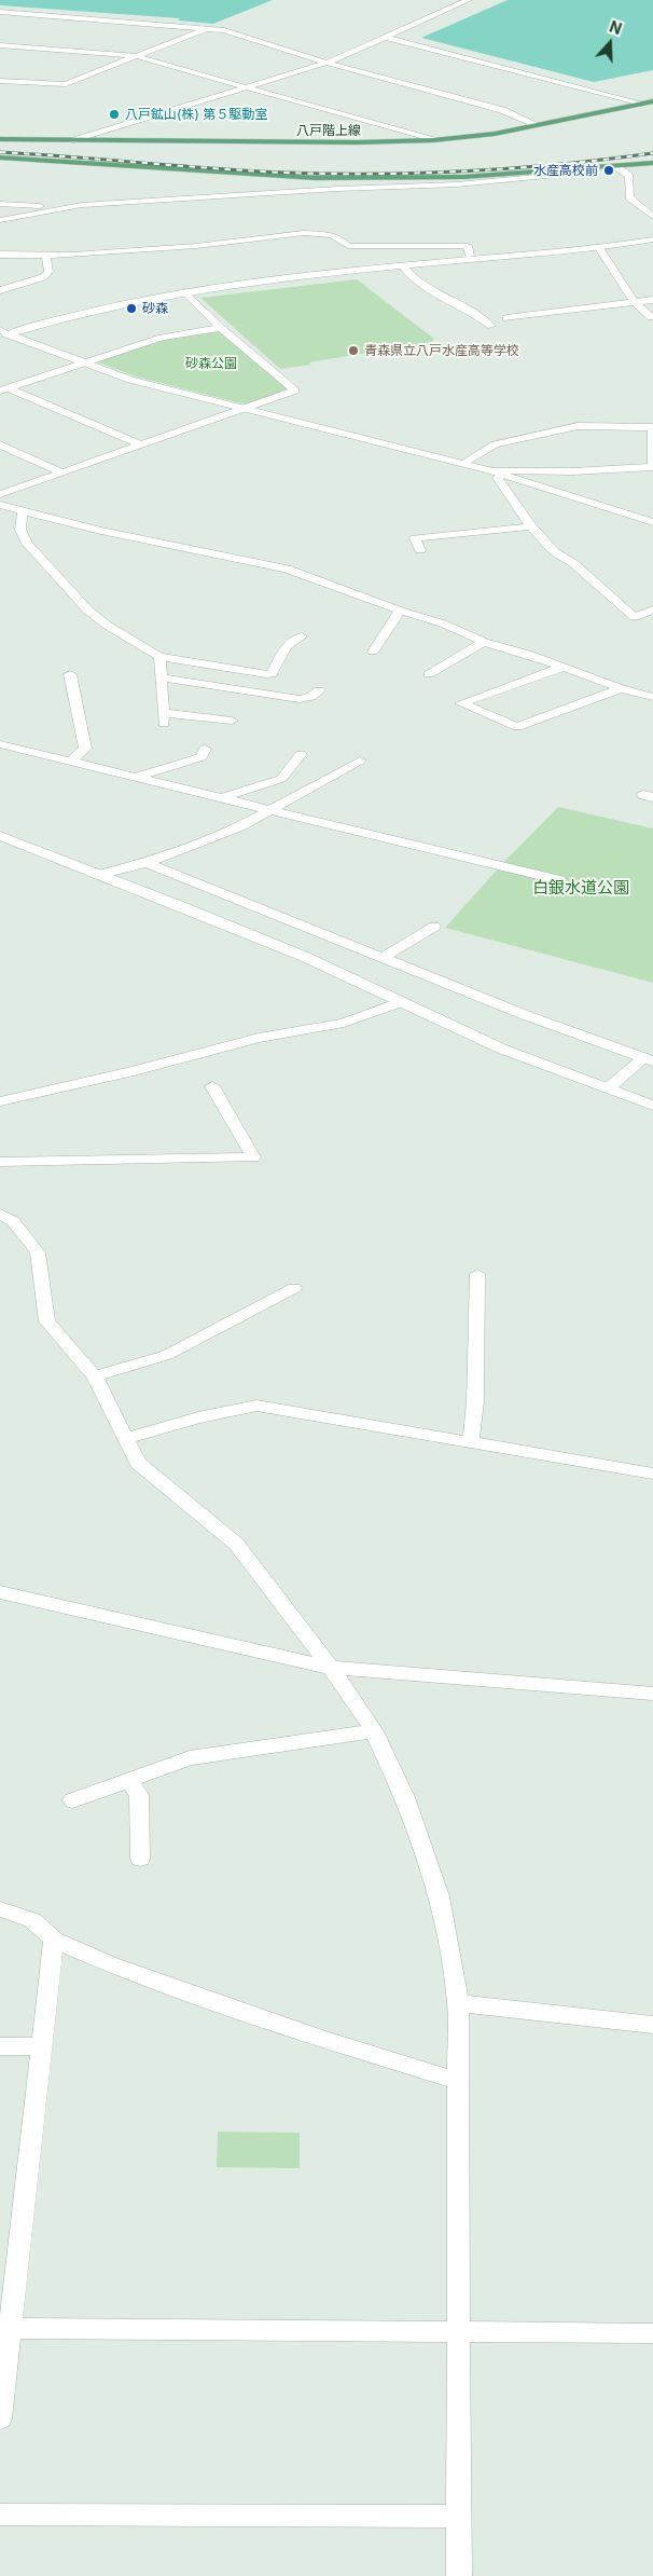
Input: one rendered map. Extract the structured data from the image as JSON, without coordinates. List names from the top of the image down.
{
  "streets": {
    "main road": ["八戸階上線"]
  },
  "parks": ["砂森公園", "白銀水道公園"],
  "places": [
    "八戸鉱山(株) 第５駆動室",
    "水産高校前",
    "砂森",
    "青森県立八戸水産高等学校"
  ],
  "north": "top"
}
